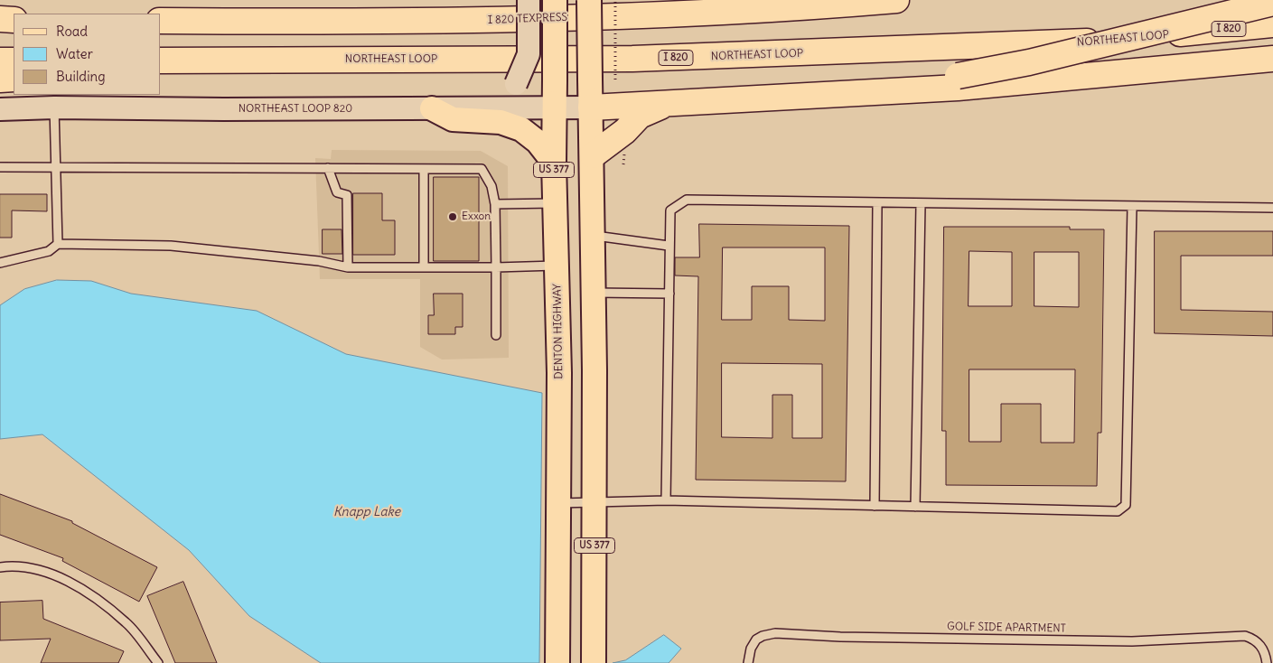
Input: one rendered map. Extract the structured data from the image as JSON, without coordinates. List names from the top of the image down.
{
  "streets": {
    "highway": ["I 820 TEXPRESS", "I 820", "NORTHEAST LOOP"],
    "main road": ["NORTHEAST LOOP 820", "US 377", "DENTON HIGHWAY"],
    "lane": ["GOLF SIDE APARTMENT"]
  },
  "crossings": [
    ["NORTHEAST LOOP 820", "US 377"],
    ["NORTHEAST LOOP 820", "DENTON HIGHWAY"]
  ],
  "water": ["Knapp Lake"],
  "places": ["Exxon"],
  "legend": ["Road", "Water", "Building"]
}
